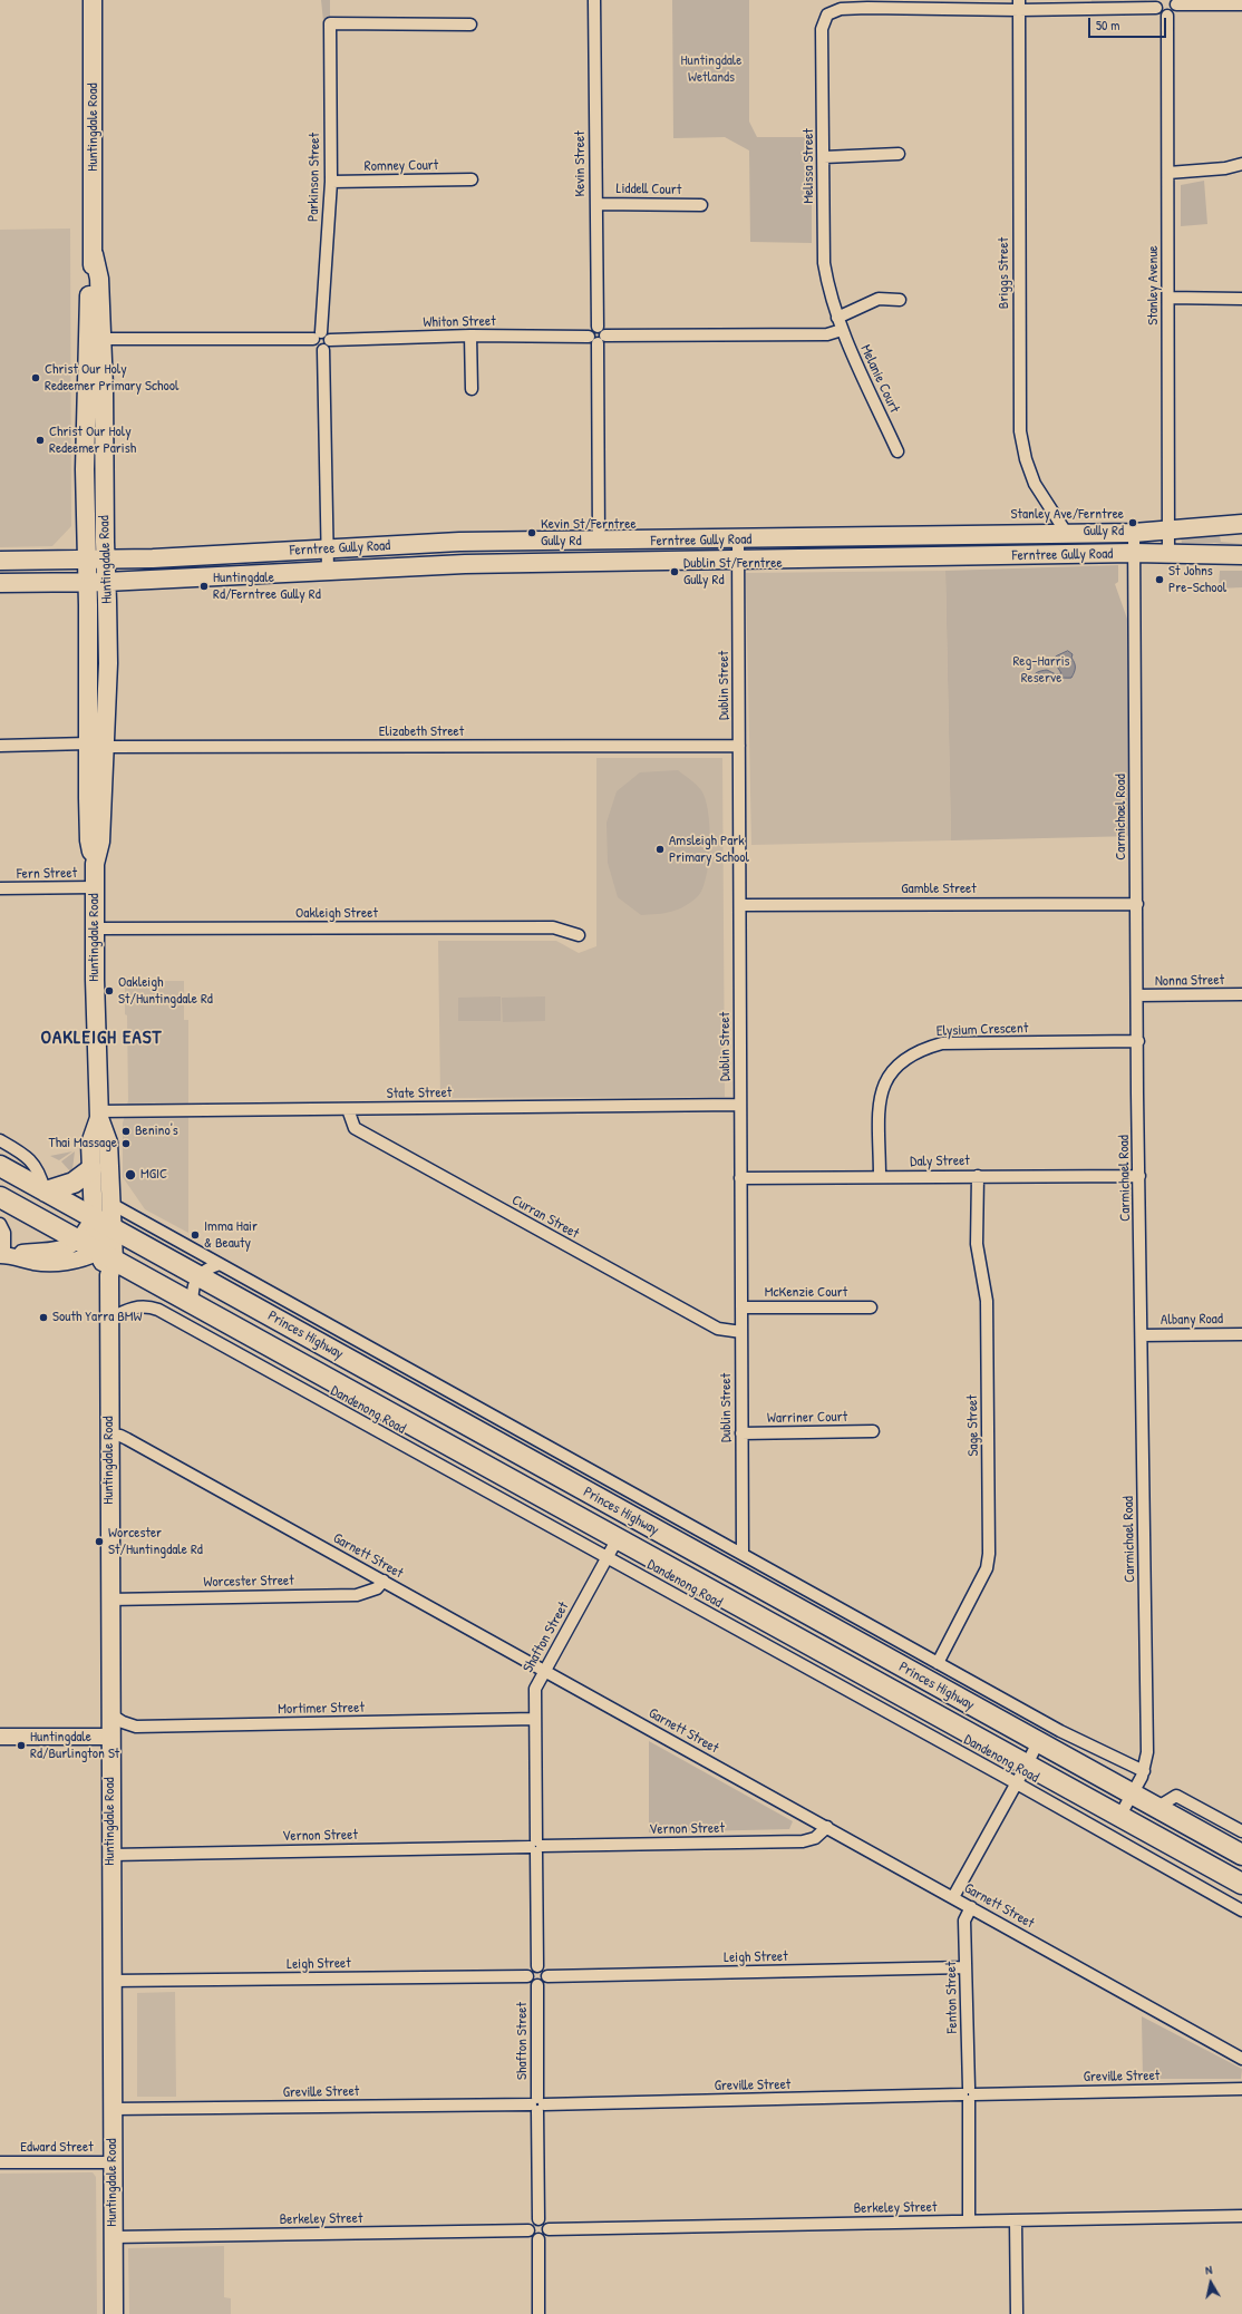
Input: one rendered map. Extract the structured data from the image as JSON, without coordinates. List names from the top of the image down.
{
  "streets": {
    "highway": ["Princes Highway"],
    "main road": ["Huntingdale Road", "Ferntree Gully Road"],
    "street": [
      "Kevin Street",
      "Romney Court",
      "Melissa Street",
      "Parkinson Street",
      "Liddell Court",
      "Briggs Street",
      "Stanley Avenue",
      "Whiton Street",
      "Melanie Court",
      "Dublin Street",
      "Elizabeth Street",
      "Carmichael Road",
      "Fern Street",
      "Gamble Street",
      "Oakleigh Street",
      "Nonna Street",
      "Elysium Crescent",
      "State Street",
      "Daly Street",
      "Curran Street",
      "McKenzie Court",
      "Albany Road",
      "Dandenong Road",
      "Warriner Court",
      "Sage Street",
      "Garnett Street",
      "Worcester Street",
      "Shafton Street",
      "Mortimer Street",
      "Vernon Street",
      "Leigh Street",
      "Fenton Street",
      "Greville Street",
      "Edward Street",
      "Berkeley Street"
    ]
  },
  "crossings": [
    ["Huntingdale Road", "Ferntree Gully Road"],
    ["Huntingdale Road", "Elizabeth Street"],
    ["Huntingdale Road", "Fern Street"],
    ["Huntingdale Road", "Oakleigh Street"],
    ["Huntingdale Road", "State Street"],
    ["Huntingdale Road", "Princes Highway"],
    ["Huntingdale Road", "Dandenong Road"],
    ["Huntingdale Road", "Garnett Street"],
    ["Huntingdale Road", "Worcester Street"],
    ["Huntingdale Road", "Mortimer Street"],
    ["Huntingdale Road", "Vernon Street"],
    ["Huntingdale Road", "Leigh Street"],
    ["Huntingdale Road", "Greville Street"],
    ["Huntingdale Road", "Edward Street"],
    ["Huntingdale Road", "Berkeley Street"],
    ["Kevin Street", "Liddell Court"],
    ["Kevin Street", "Whiton Street"],
    ["Romney Court", "Parkinson Street"],
    ["Melissa Street", "Melanie Court"],
    ["Briggs Street", "Ferntree Gully Road"],
    ["Stanley Avenue", "Ferntree Gully Road"],
    ["Whiton Street", "Melanie Court"],
    ["Ferntree Gully Road", "Dublin Street"],
    ["Ferntree Gully Road", "Carmichael Road"],
    ["Dublin Street", "Elizabeth Street"],
    ["Dublin Street", "Gamble Street"],
    ["Dublin Street", "State Street"],
    ["Dublin Street", "Daly Street"],
    ["Dublin Street", "Curran Street"],
    ["Dublin Street", "McKenzie Court"],
    ["Dublin Street", "Warriner Court"],
    ["Carmichael Road", "Gamble Street"],
    ["Carmichael Road", "Nonna Street"],
    ["Carmichael Road", "Elysium Crescent"],
    ["Carmichael Road", "Daly Street"],
    ["Carmichael Road", "Albany Road"],
    ["Carmichael Road", "Princes Highway"],
    ["Elysium Crescent", "Daly Street"],
    ["State Street", "Curran Street"],
    ["Daly Street", "Sage Street"],
    ["Princes Highway", "Shafton Street"],
    ["Dandenong Road", "Shafton Street"],
    ["Garnett Street", "Worcester Street"],
    ["Garnett Street", "Shafton Street"],
    ["Garnett Street", "Vernon Street"],
    ["Garnett Street", "Fenton Street"],
    ["Shafton Street", "Mortimer Street"],
    ["Shafton Street", "Vernon Street"],
    ["Shafton Street", "Leigh Street"],
    ["Shafton Street", "Greville Street"],
    ["Shafton Street", "Berkeley Street"],
    ["Leigh Street", "Fenton Street"],
    ["Fenton Street", "Greville Street"],
    ["Fenton Street", "Berkeley Street"]
  ],
  "districts": ["OAKLEIGH EAST"],
  "parks": ["Huntingdale Wetlands", "Reg-Harris Reserve"],
  "places": [
    "Christ Our Holy Redeemer Primary School",
    "Christ Our Holy Redeemer Parish",
    "Stanley Ave/Ferntree Gully Rd",
    "Kevin St/Ferntree Gully Rd",
    "Dublin St/Ferntree Gully Rd",
    "St Johns Pre-School",
    "Huntingdale Rd/Ferntree Gully Rd",
    "Amsleigh Park Primary School",
    "Oakleigh St/Huntingdale Rd",
    "Benino's",
    "Thai Massage",
    "MGIC",
    "Imma Hair & Beauty",
    "South Yarra BMW",
    "Worcester St/Huntingdale Rd",
    "Huntingdale Rd/Burlington St"
  ],
  "scale_bar": "50 m",
  "north": "top"
}
